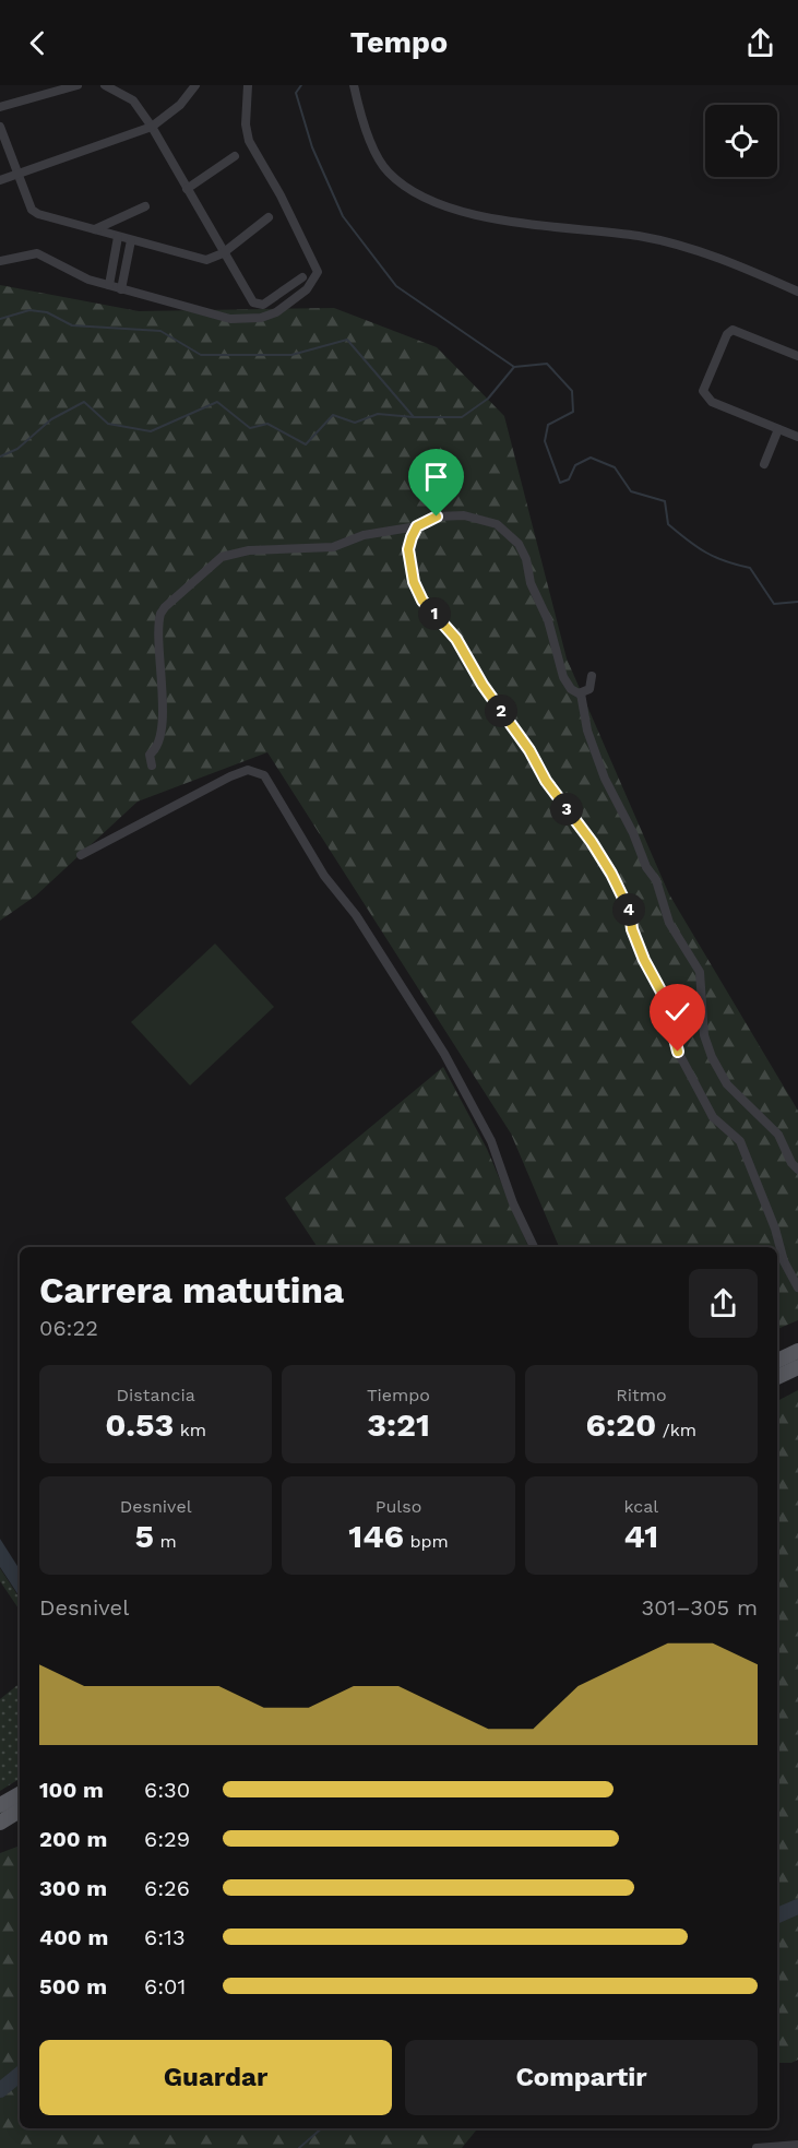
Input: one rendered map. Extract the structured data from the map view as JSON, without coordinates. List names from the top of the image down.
{
  "page": {
    "header": "Tempo",
    "pins": [
      "1",
      "2",
      "3",
      "4"
    ],
    "heading": ["Carrera matutina", "06:22"],
    "stats": [
      ["Distancia", "0.53 km"],
      ["Tiempo", "3:21"],
      ["Ritmo", "6:20 /km"],
      ["Desnivel", "5 m"],
      ["Pulso", "146 bpm"],
      ["kcal", "41"]
    ],
    "chart": ["Desnivel", "301–305 m"],
    "list": [
      {
        "name": "100 m",
        "note": "6:30"
      },
      {
        "name": "200 m",
        "note": "6:29"
      },
      {
        "name": "300 m",
        "note": "6:26"
      },
      {
        "name": "400 m",
        "note": "6:13"
      },
      {
        "name": "500 m",
        "note": "6:01"
      }
    ],
    "buttons": ["Guardar", "Compartir"]
  }
}
